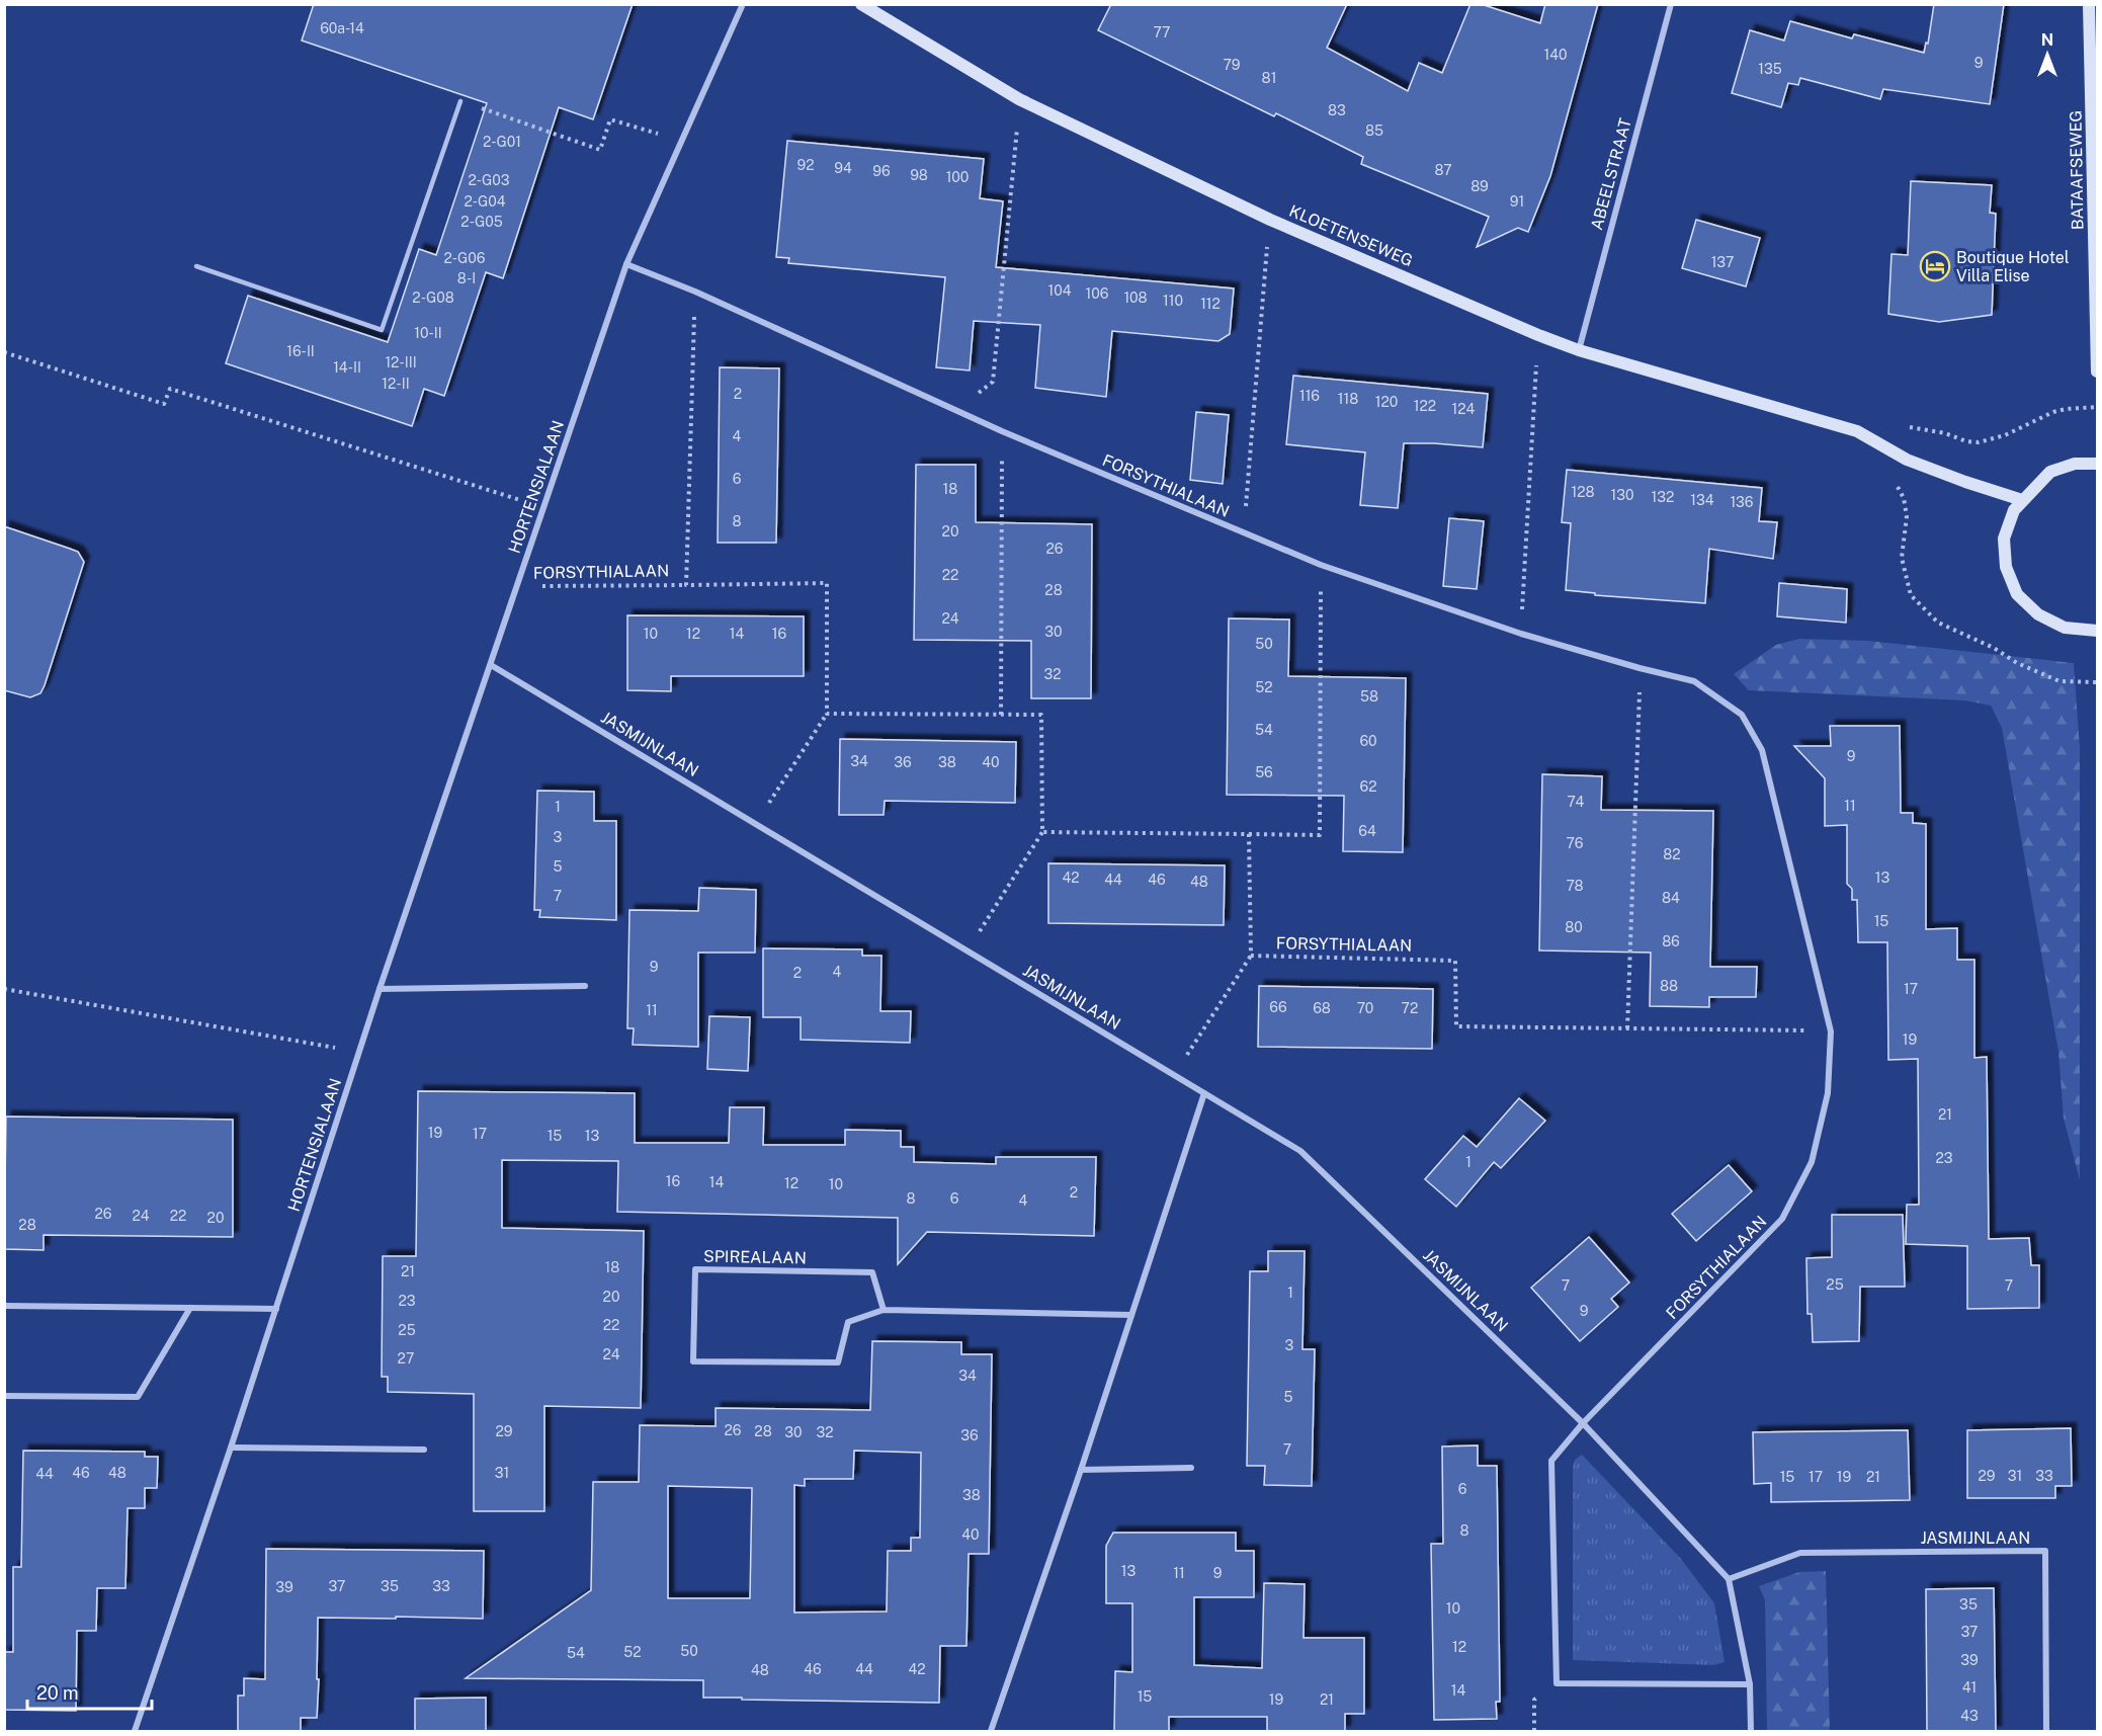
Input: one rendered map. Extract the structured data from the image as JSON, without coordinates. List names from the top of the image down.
{
  "streets": {
    "street": [
      "BATAAFSEWEG",
      "ABEELSTRAAT",
      "KLOETENSEWEG",
      "FORSYTHIALAAN",
      "HORTENSIALAAN",
      "JASMIJNLAAN",
      "SPIREALAAN"
    ]
  },
  "crossings": [
    ["ABEELSTRAAT", "KLOETENSEWEG"],
    ["FORSYTHIALAAN", "HORTENSIALAAN"],
    ["FORSYTHIALAAN", "JASMIJNLAAN"],
    ["HORTENSIALAAN", "JASMIJNLAAN"]
  ],
  "places": {
    "hotel": ["Boutique Hotel Villa Elise"]
  },
  "house_numbers": [
    "60a-14",
    "77",
    "140",
    "9",
    "79",
    "135",
    "81",
    "83",
    "85",
    "2-G01",
    "92",
    "94",
    "87",
    "96",
    "98",
    "100",
    "2-G03",
    "89",
    "2-G04",
    "91",
    "2-G05",
    "2-G06",
    "137",
    "8-I",
    "104",
    "106",
    "2-G08",
    "108",
    "110",
    "112",
    "10-II",
    "16-II",
    "12-III",
    "14-II",
    "12-II",
    "2",
    "116",
    "118",
    "120",
    "122",
    "124",
    "4",
    "6",
    "18",
    "128",
    "130",
    "132",
    "134",
    "136",
    "8",
    "20",
    "26",
    "22",
    "28",
    "24",
    "30",
    "10",
    "12",
    "14",
    "16",
    "50",
    "32",
    "52",
    "58",
    "54",
    "60",
    "9",
    "34",
    "36",
    "38",
    "40",
    "56",
    "62",
    "74",
    "11",
    "1",
    "64",
    "3",
    "76",
    "82",
    "5",
    "42",
    "13",
    "44",
    "46",
    "48",
    "78",
    "7",
    "84",
    "15",
    "80",
    "86",
    "9",
    "4",
    "2",
    "88",
    "17",
    "66",
    "68",
    "70",
    "72",
    "11",
    "19",
    "21",
    "19",
    "17",
    "15",
    "13",
    "23",
    "1",
    "16",
    "14",
    "12",
    "10",
    "2",
    "8",
    "6",
    "4",
    "26",
    "24",
    "22",
    "20",
    "28",
    "18",
    "21",
    "25",
    "7",
    "7",
    "1",
    "20",
    "23",
    "9",
    "22",
    "25",
    "3",
    "24",
    "27",
    "34",
    "5",
    "26",
    "29",
    "28",
    "30",
    "32",
    "36",
    "7",
    "46",
    "48",
    "31",
    "44",
    "29",
    "31",
    "33",
    "15",
    "17",
    "19",
    "21",
    "6",
    "38",
    "8",
    "40",
    "13",
    "11",
    "9",
    "37",
    "35",
    "33",
    "39",
    "35",
    "10",
    "37",
    "12",
    "50",
    "52",
    "54",
    "39",
    "46",
    "44",
    "42",
    "48",
    "41",
    "14",
    "15",
    "19",
    "21",
    "43"
  ],
  "scale_bar": "20 m",
  "north": "top"
}
